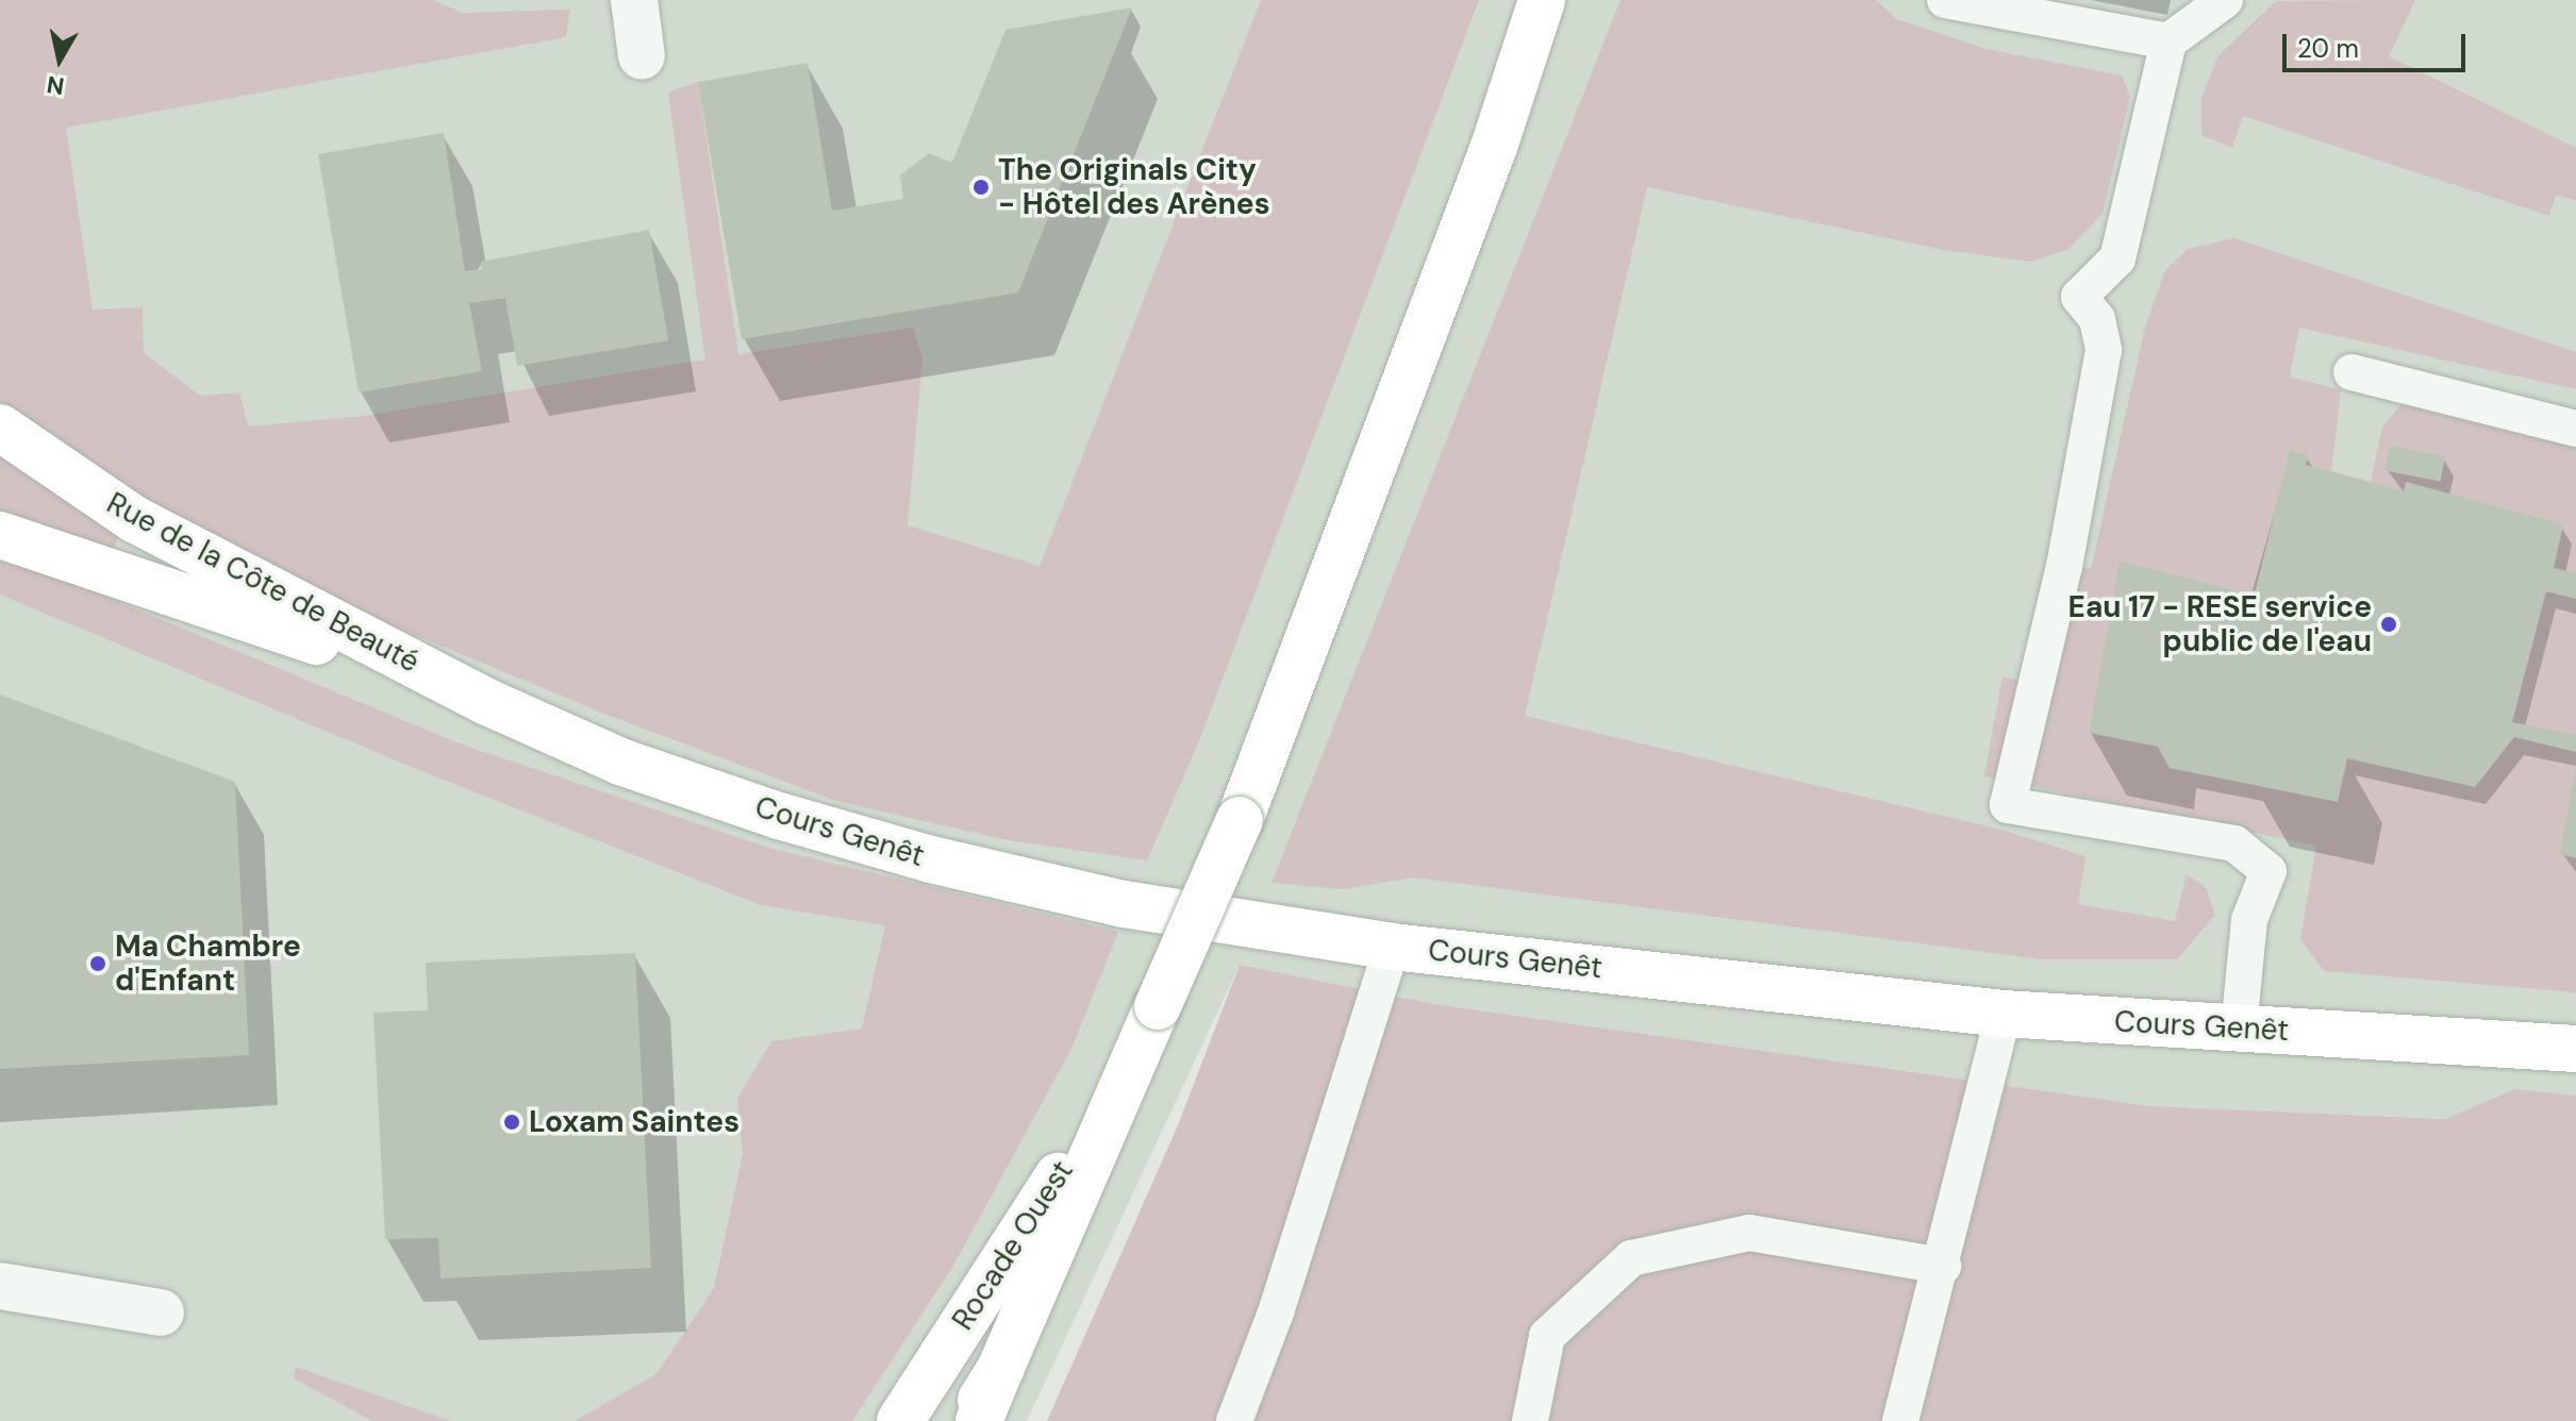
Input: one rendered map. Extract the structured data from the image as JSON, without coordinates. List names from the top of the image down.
{
  "streets": {
    "main road": ["Rue de la Côte de Beauté", "Cours Genêt", "Rocade Ouest"]
  },
  "crossings": [
    ["Rue de la Côte de Beauté", "Cours Genêt"]
  ],
  "places": [
    "The Originals City - Hôtel des Arènes",
    "Eau 17 - RESE service public de l'eau",
    "Ma Chambre d'Enfant",
    "Loxam Saintes"
  ],
  "scale_bar": "20 m",
  "north": "bottom"
}
